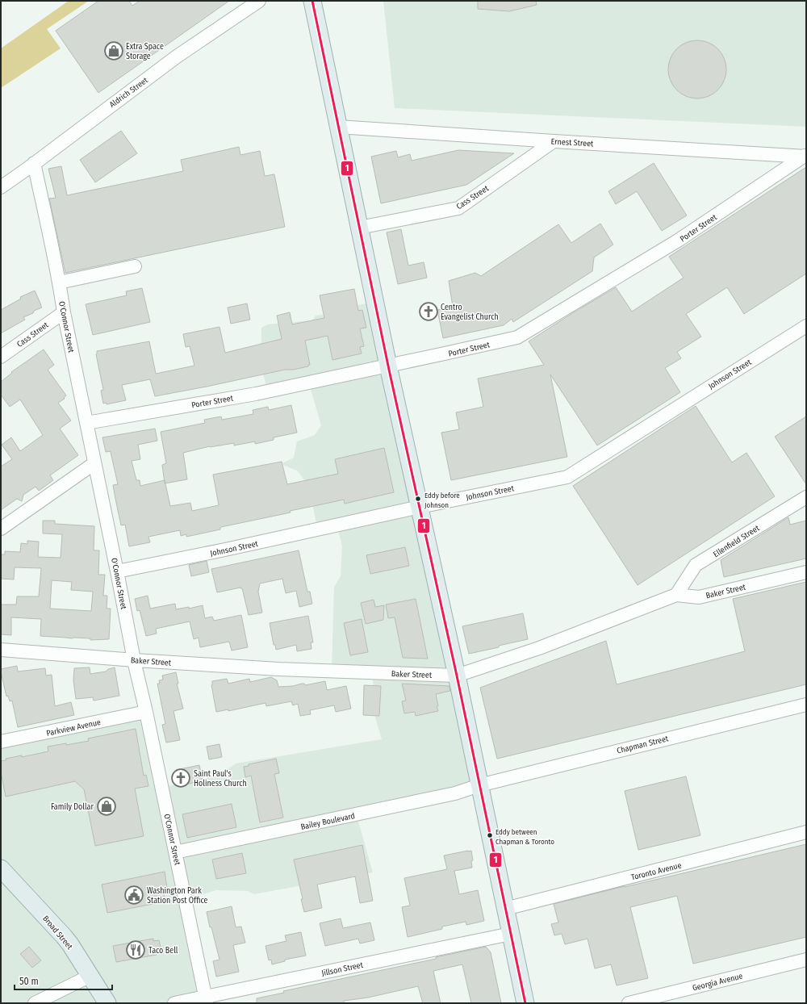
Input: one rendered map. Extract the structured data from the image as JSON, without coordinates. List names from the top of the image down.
{
  "streets": {
    "main road": ["Broad Street"],
    "street": [
      "Aldrich Street",
      "Ernest Street",
      "Cass Street",
      "Porter Street",
      "O'Connor Street",
      "Johnson Street",
      "Ellenfield Street",
      "Baker Street",
      "Parkview Avenue",
      "Chapman Street",
      "Bailey Boulevard",
      "Toronto Avenue",
      "Jillson Street",
      "Georgia Avenue"
    ]
  },
  "crossings": [
    ["Aldrich Street", "O'Connor Street"],
    ["Ernest Street", "Cass Street"],
    ["Ernest Street", "Porter Street"],
    ["Cass Street", "O'Connor Street"],
    ["Porter Street", "O'Connor Street"],
    ["O'Connor Street", "Johnson Street"],
    ["O'Connor Street", "Baker Street"],
    ["O'Connor Street", "Parkview Avenue"],
    ["O'Connor Street", "Bailey Boulevard"],
    ["O'Connor Street", "Jillson Street"],
    ["Ellenfield Street", "Baker Street"],
    ["Chapman Street", "Bailey Boulevard"]
  ],
  "places": {
    "shop": ["Extra Space Storage", "Family Dollar"],
    "church": ["Centro Evangelist Church", "Saint Paul's Holiness Church"],
    "other": ["Eddy before Johnson", "Eddy between Chapman & Toronto"],
    "public building": ["Washington Park Station Post Office"],
    "restaurant": ["Taco Bell"]
  },
  "lines": ["transit line 1"],
  "scale_bar": "50 m"
}
